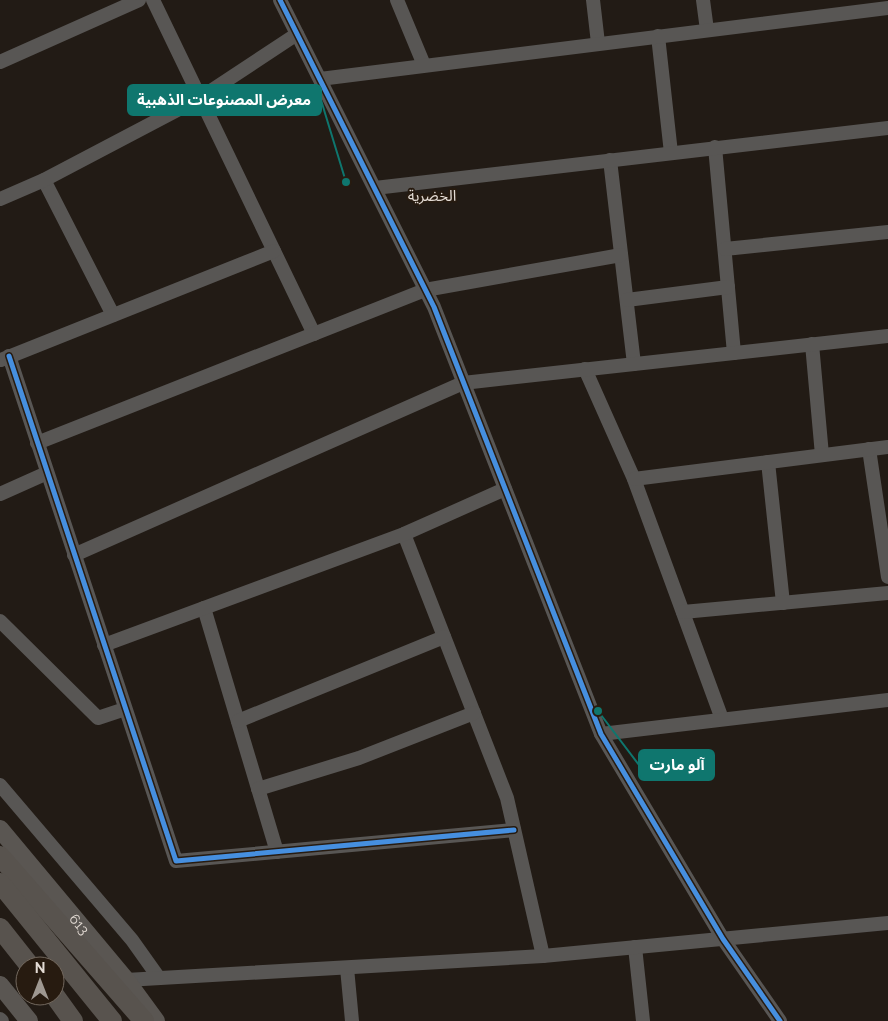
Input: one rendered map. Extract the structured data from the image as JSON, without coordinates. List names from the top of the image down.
{
  "streets": {
    "main road": ["613"]
  },
  "districts": ["الخضرية"],
  "places": ["معرض المصنوعات الذهبية", "آلو مارت"],
  "north": "top"
}
